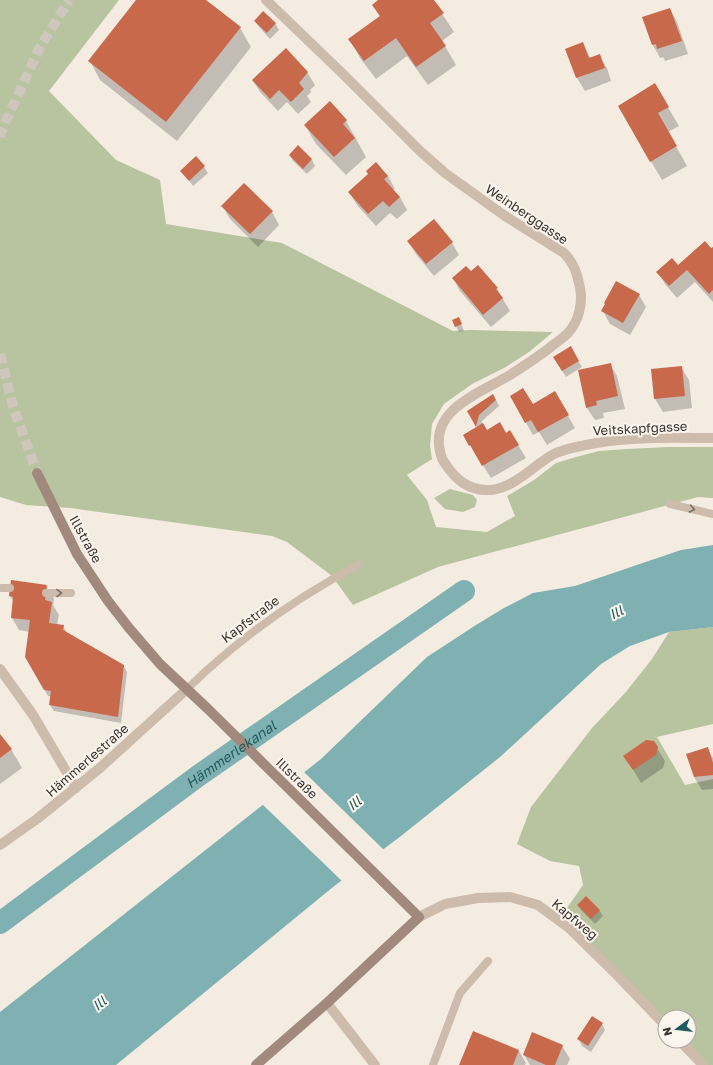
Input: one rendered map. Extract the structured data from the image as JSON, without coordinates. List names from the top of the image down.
{
  "streets": {
    "main road": ["Illstraße"],
    "street": [
      "Weinberggasse",
      "Veitskapfgasse",
      "Hämmerlestraße",
      "Kapfweg"
    ],
    "lane": ["Kapfstraße"]
  },
  "crossings": [
    ["Weinberggasse", "Veitskapfgasse"],
    ["Illstraße", "Kapfstraße"],
    ["Illstraße", "Hämmerlestraße"],
    ["Illstraße", "Kapfweg"],
    ["Kapfstraße", "Hämmerlestraße"]
  ],
  "water": ["Ill", "Hämmerlekanal"],
  "north": "left"
}
